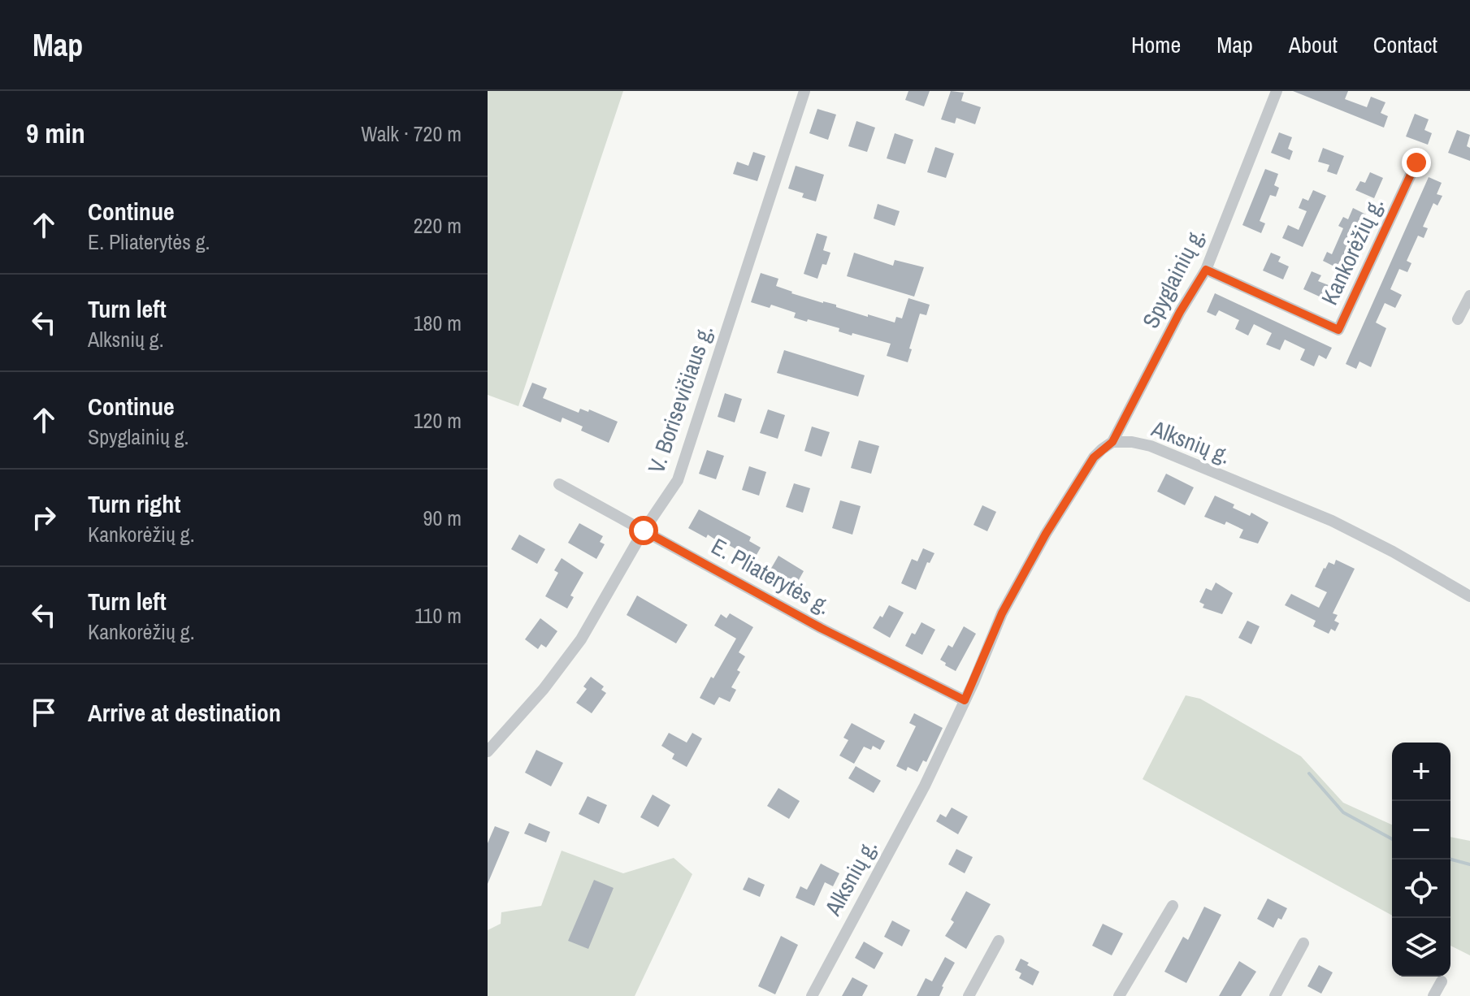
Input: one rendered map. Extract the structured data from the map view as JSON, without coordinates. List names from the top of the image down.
{
  "streets": {
    "street": [
      "Kankorėžių g.",
      "Spyglainių g.",
      "V. Borisevičiaus g.",
      "Alksnių g.",
      "E. Pliaterytės g."
    ]
  },
  "crossings": [
    ["Kankorėžių g.", "Spyglainių g."],
    ["Spyglainių g.", "Alksnių g."],
    ["V. Borisevičiaus g.", "E. Pliaterytės g."],
    ["Alksnių g.", "E. Pliaterytės g."]
  ],
  "page": {
    "header": "Map",
    "nav": [
      "Home",
      "Map",
      "About",
      "Contact"
    ],
    "heading": ["9 min", "Walk · 720 m"],
    "list": [
      ["Continue", "E. Pliaterytės g.", "220 m"],
      ["Turn left", "Alksnių g.", "180 m"],
      ["Continue", "Spyglainių g.", "120 m"],
      ["Turn right", "Kankorėžių g.", "90 m"],
      ["Turn left", "Kankorėžių g.", "110 m"],
      "Arrive at destination"
    ],
    "map_buttons": ["+", "−"]
  }
}
